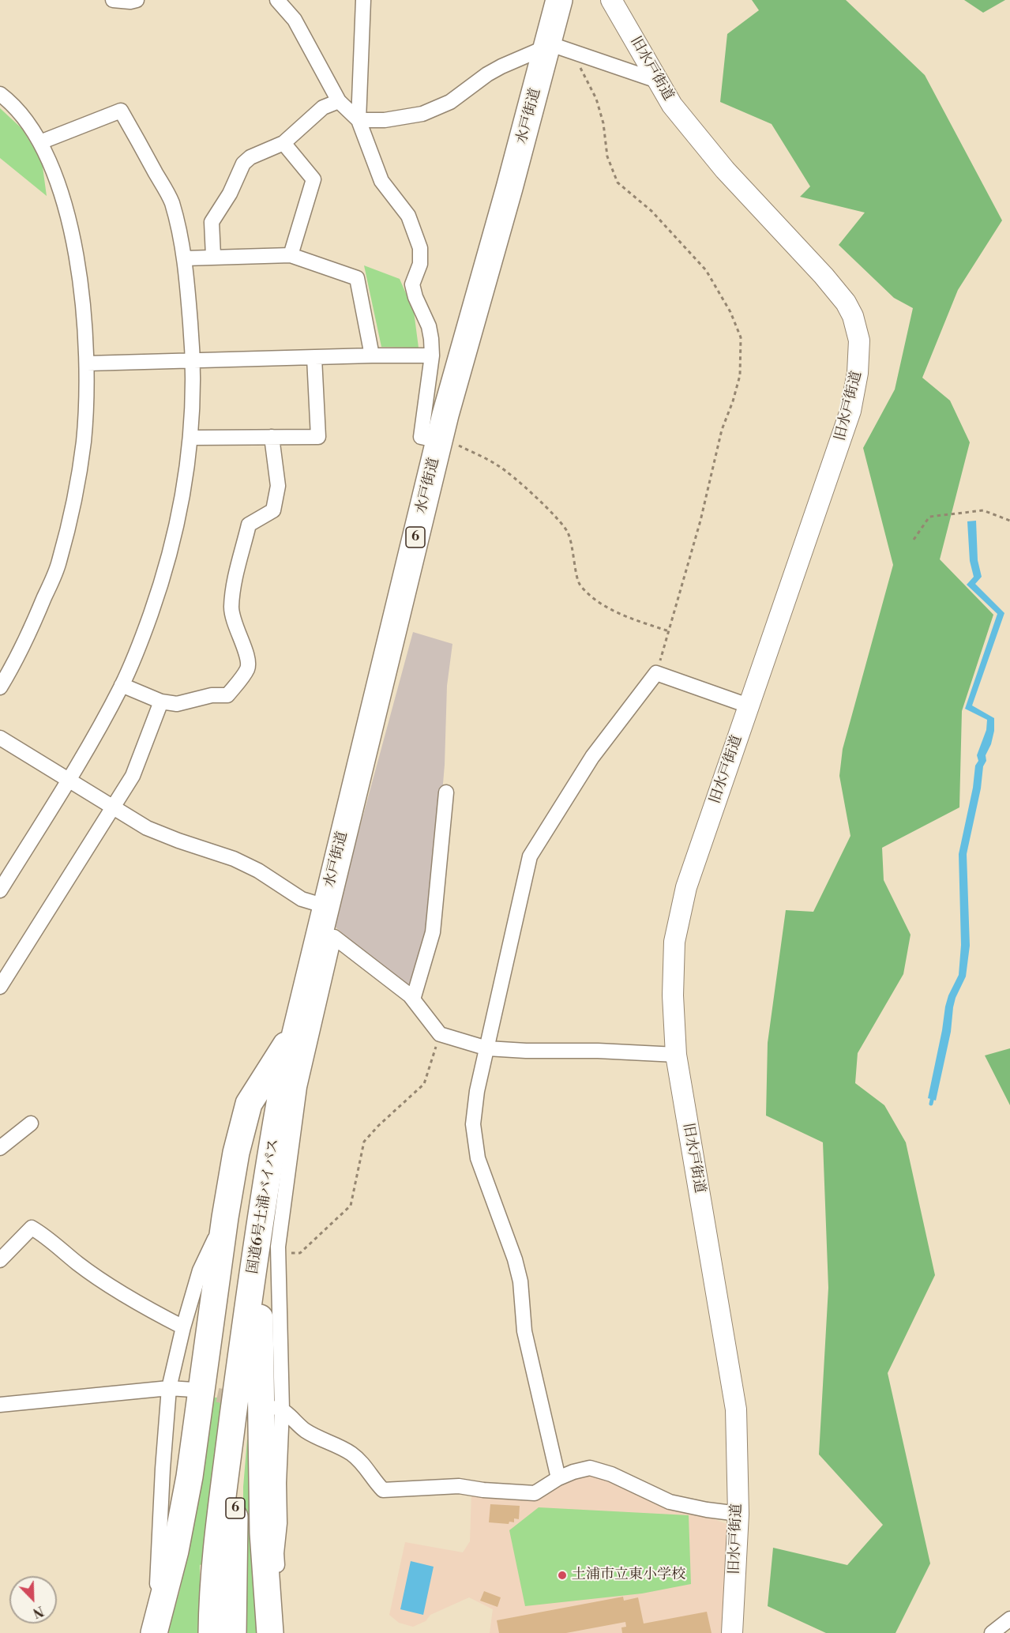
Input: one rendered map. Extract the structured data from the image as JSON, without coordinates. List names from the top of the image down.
{
  "streets": {
    "highway": ["水戸街道", "6", "国道6号土浦バイパス"],
    "street": ["旧水戸街道"]
  },
  "crossings": [
    ["水戸街道", "国道6号土浦バイパス"]
  ],
  "places": ["土浦市立東小学校"],
  "north": "bottom right"
}
